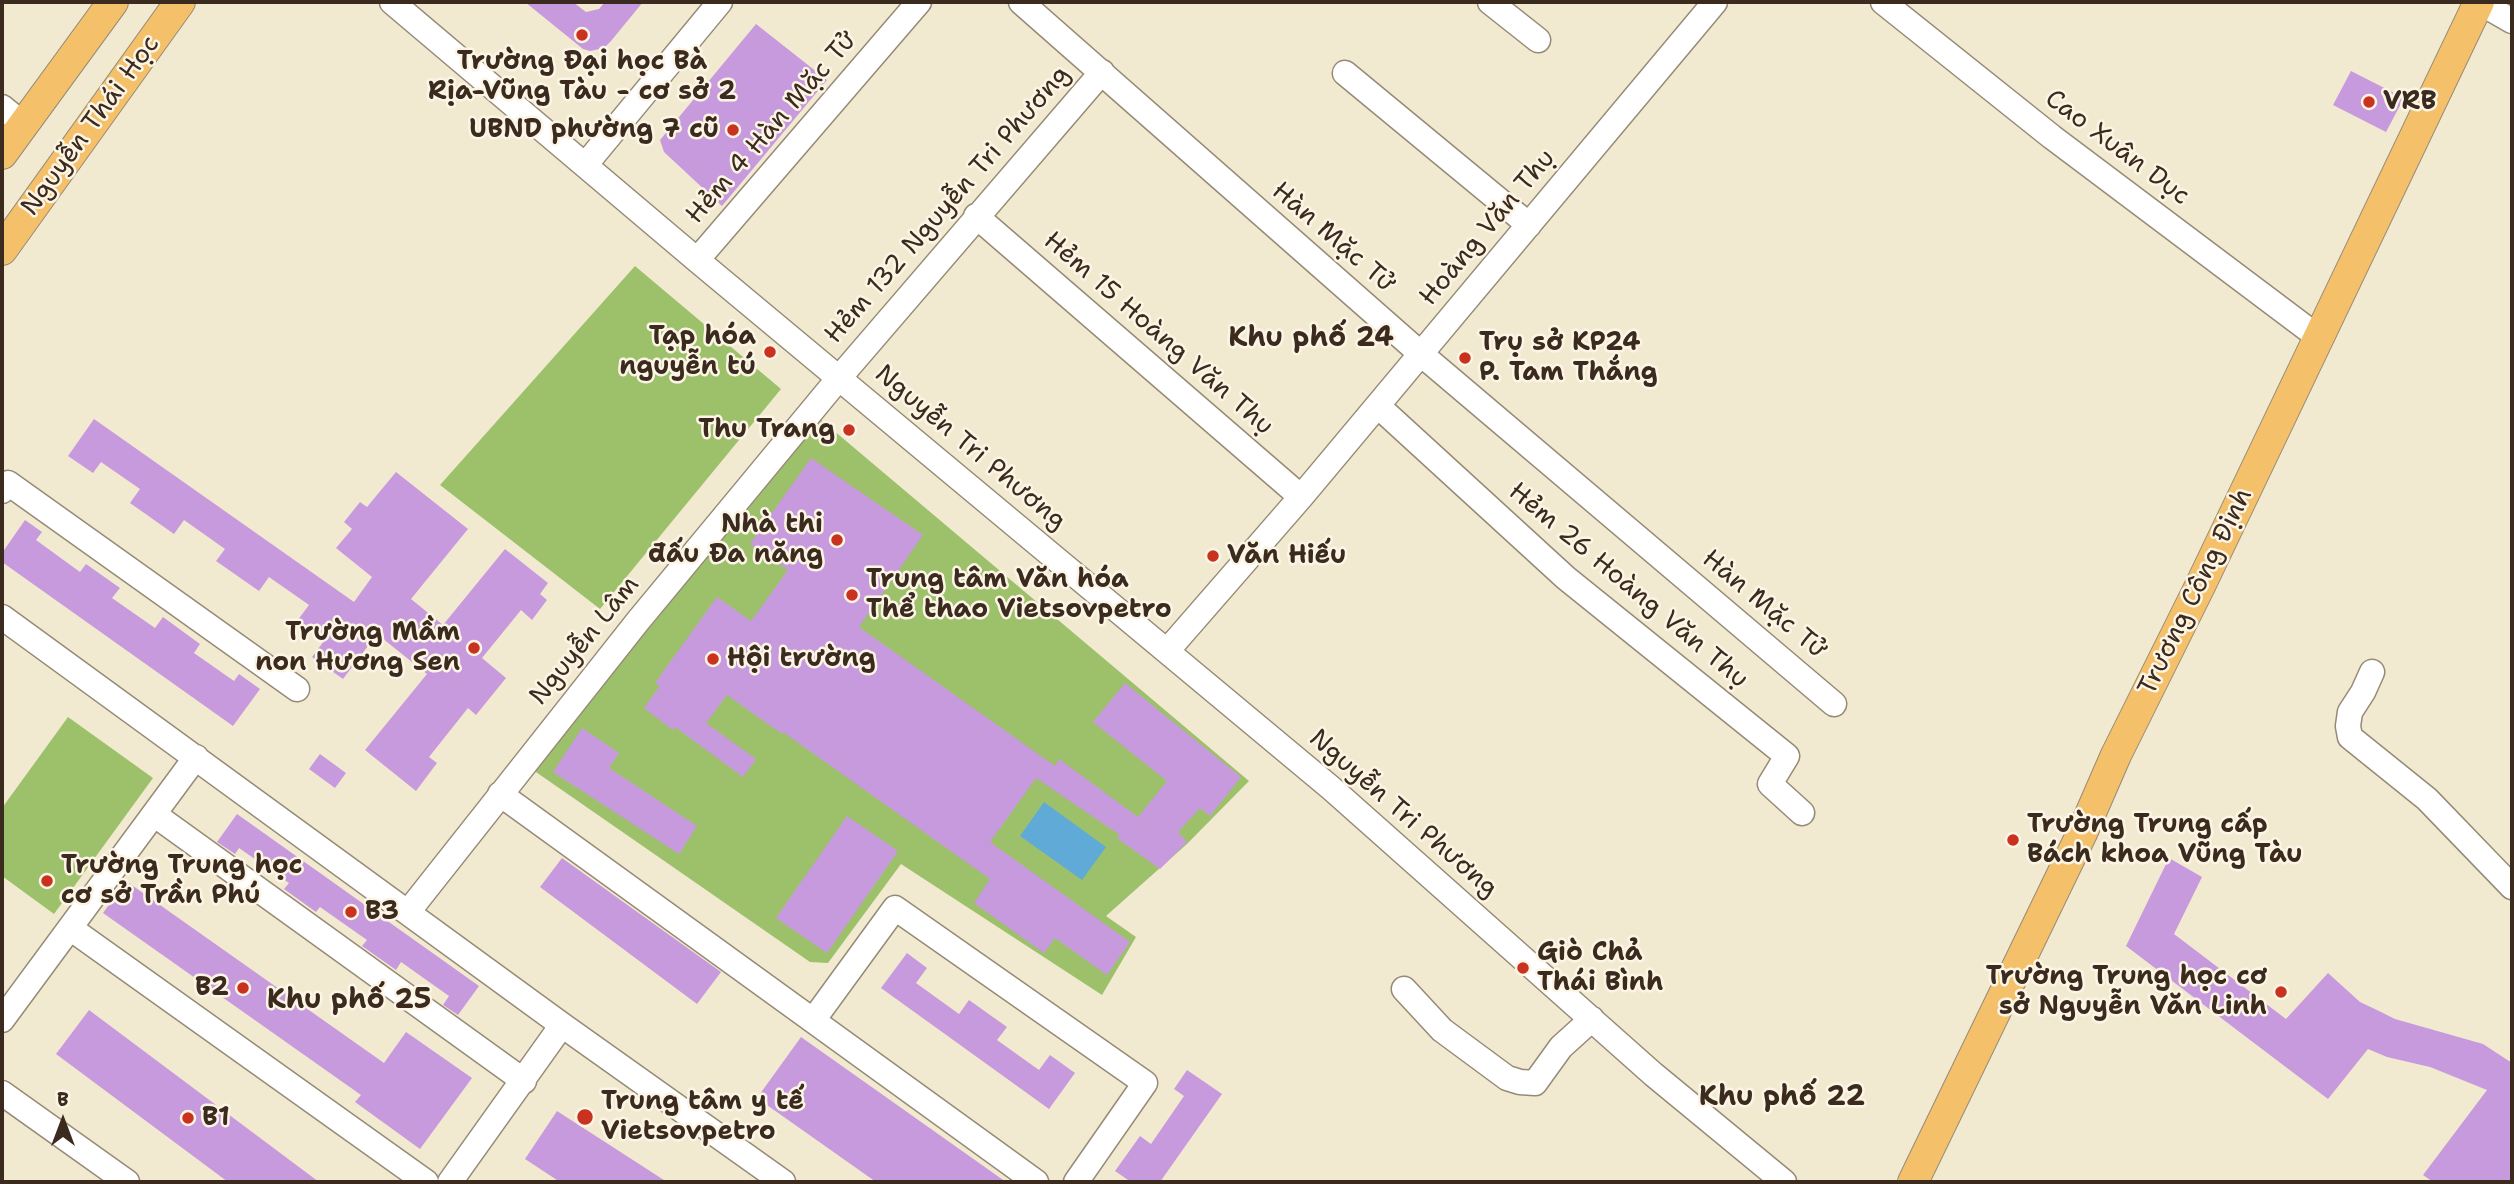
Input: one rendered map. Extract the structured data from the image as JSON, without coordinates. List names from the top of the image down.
{
  "streets": {
    "main road": ["Nguyễn Thái Học", "Trương Công Định"],
    "street": [
      "Hẻm 4 Hàn Mặc Tử",
      "Cao Xuân Dục",
      "Hẻm 132 Nguyễn Tri Phương",
      "Hoàng Văn Thụ",
      "Hàn Mặc Tử",
      "Hẻm 15 Hoàng Văn Thụ",
      "Nguyễn Tri Phương",
      "Hẻm 26 Hoàng Văn Thụ",
      "Nguyễn Lâm"
    ]
  },
  "crossings": [
    ["Hẻm 4 Hàn Mặc Tử", "Nguyễn Tri Phương"],
    ["Cao Xuân Dục", "Trương Công Định"],
    ["Hẻm 132 Nguyễn Tri Phương", "Hàn Mặc Tử"],
    ["Hẻm 132 Nguyễn Tri Phương", "Hẻm 15 Hoàng Văn Thụ"],
    ["Hẻm 132 Nguyễn Tri Phương", "Nguyễn Tri Phương"],
    ["Hẻm 132 Nguyễn Tri Phương", "Nguyễn Lâm"],
    ["Hoàng Văn Thụ", "Hàn Mặc Tử"],
    ["Hoàng Văn Thụ", "Hẻm 15 Hoàng Văn Thụ"],
    ["Hoàng Văn Thụ", "Nguyễn Tri Phương"],
    ["Hoàng Văn Thụ", "Hẻm 26 Hoàng Văn Thụ"],
    ["Nguyễn Tri Phương", "Nguyễn Lâm"]
  ],
  "districts": ["Khu phố 24", "Khu phố 25", "Khu phố 22"],
  "places": [
    "Trường Đại học Bà Rịa-Vũng Tàu - cơ sở 2",
    "VRB",
    "UBND phường 7 cũ",
    "Tạp hóa nguyễn tú",
    "Trụ sở KP24 P. Tam Thắng",
    "Thu Trang",
    "Nhà thi đấu Đa năng",
    "Văn Hiếu",
    "Trung tâm Văn hóa Thể thao Vietsovpetro",
    "Trường Mầm non Hương Sen",
    "Hội trường",
    "Trường Trung cấp Bách khoa Vũng Tàu",
    "Trường Trung học cơ sở Trần Phú",
    "B3",
    "Giò Chả Thái Bình",
    "B2",
    "Trường Trung học cơ sở Nguyễn Văn Linh",
    "Trung tâm y tế Vietsovpetro",
    "B1"
  ],
  "north": "top"
}
